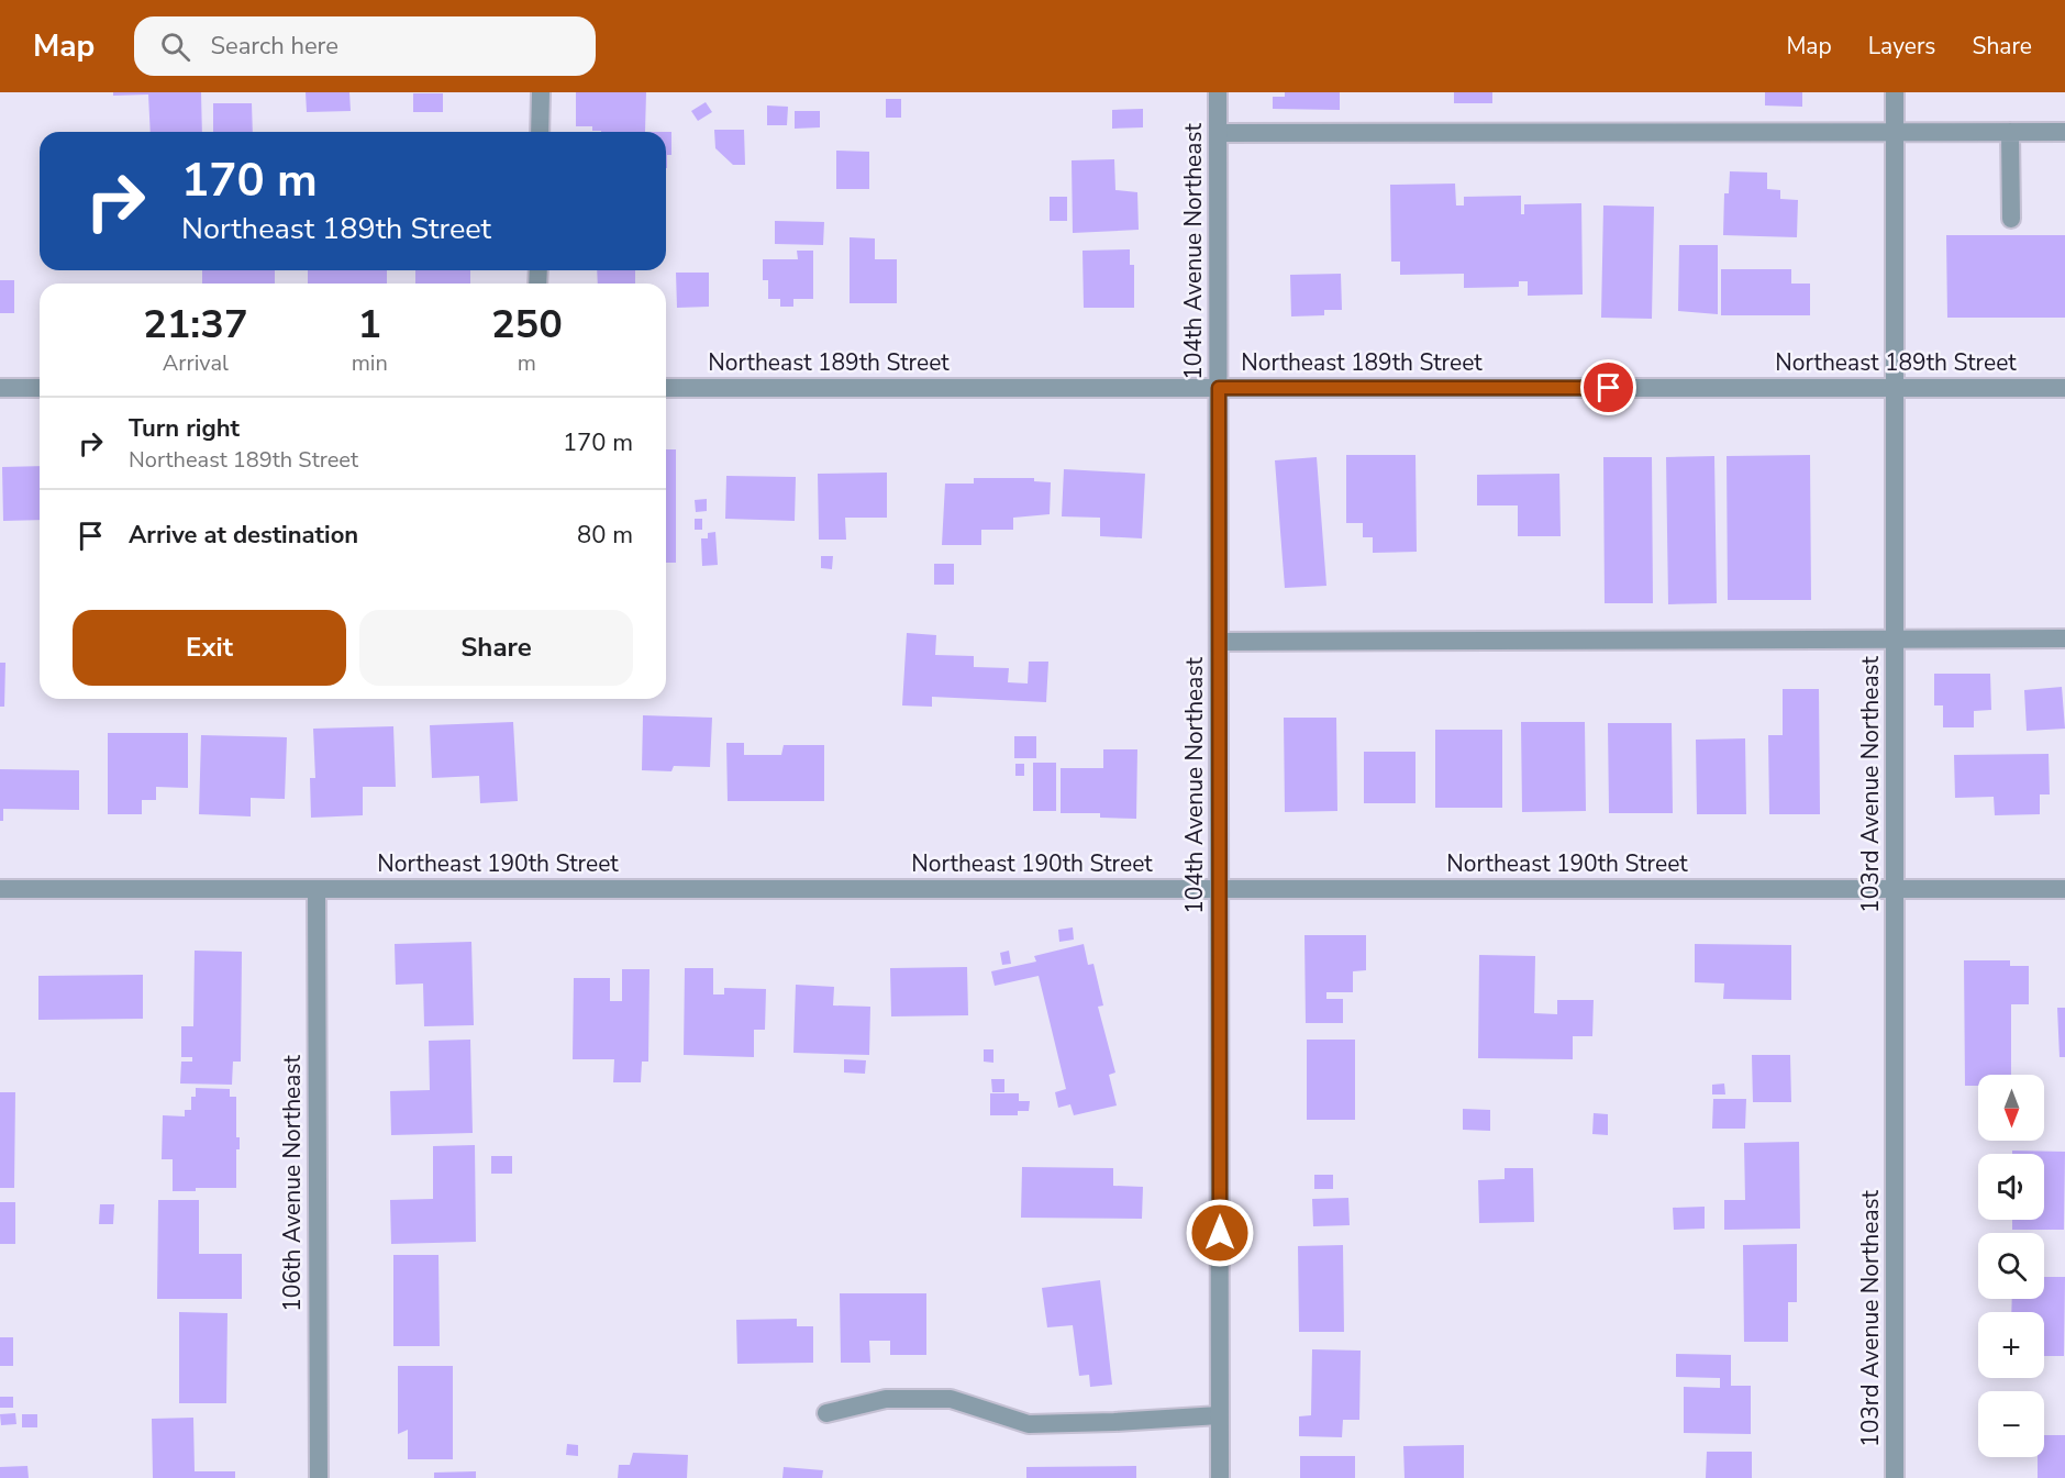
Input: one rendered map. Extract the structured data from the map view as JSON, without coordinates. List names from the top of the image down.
{
  "streets": {
    "street": [
      "104th Avenue Northeast",
      "Northeast 189th Street",
      "103rd Avenue Northeast",
      "Northeast 190th Street",
      "106th Avenue Northeast"
    ]
  },
  "crossings": [
    ["104th Avenue Northeast", "Northeast 189th Street"],
    ["104th Avenue Northeast", "Northeast 190th Street"],
    ["Northeast 189th Street", "103rd Avenue Northeast"],
    ["103rd Avenue Northeast", "Northeast 190th Street"],
    ["Northeast 190th Street", "106th Avenue Northeast"]
  ],
  "north": "bottom",
  "page": {
    "header": "Map",
    "search": "Search here",
    "nav": ["Map", "Layers", "Share"],
    "turn": ["170 m", "Northeast 189th Street"],
    "eta": [
      "21:37",
      "Arrival",
      "1",
      "min",
      "250",
      "m"
    ],
    "list": [
      {
        "name": "Turn right",
        "note": "Northeast 189th Street",
        "value": "170 m"
      },
      {
        "name": "Arrive at destination",
        "value": "80 m"
      }
    ],
    "buttons": ["Exit", "Share"],
    "map_buttons": ["+", "−"]
  }
}
